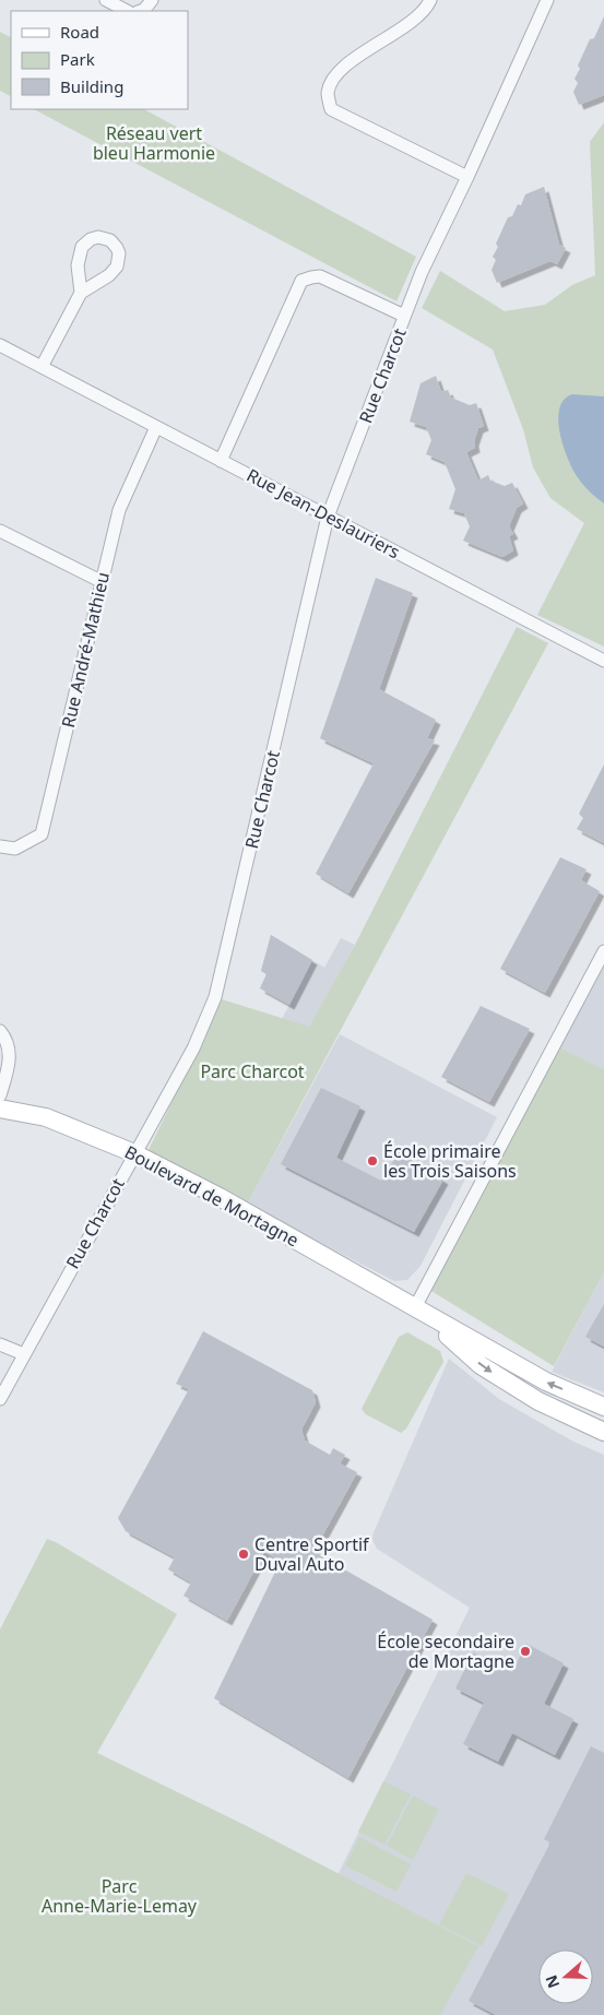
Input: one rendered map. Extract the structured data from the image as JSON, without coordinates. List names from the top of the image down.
{
  "streets": {
    "street": [
      "Rue Charcot",
      "Rue Jean-Deslauriers",
      "Rue André-Mathieu",
      "Boulevard de Mortagne"
    ]
  },
  "crossings": [
    ["Rue Charcot", "Rue Jean-Deslauriers"],
    ["Rue Charcot", "Boulevard de Mortagne"],
    ["Rue Jean-Deslauriers", "Rue André-Mathieu"]
  ],
  "parks": ["Réseau vert bleu Harmonie", "Parc Charcot", "Parc Anne-Marie-Lemay"],
  "places": ["École primaire les Trois Saisons", "Centre Sportif Duval Auto", "École secondaire de Mortagne"],
  "legend": ["Road", "Park", "Building"],
  "north": "left"
}
